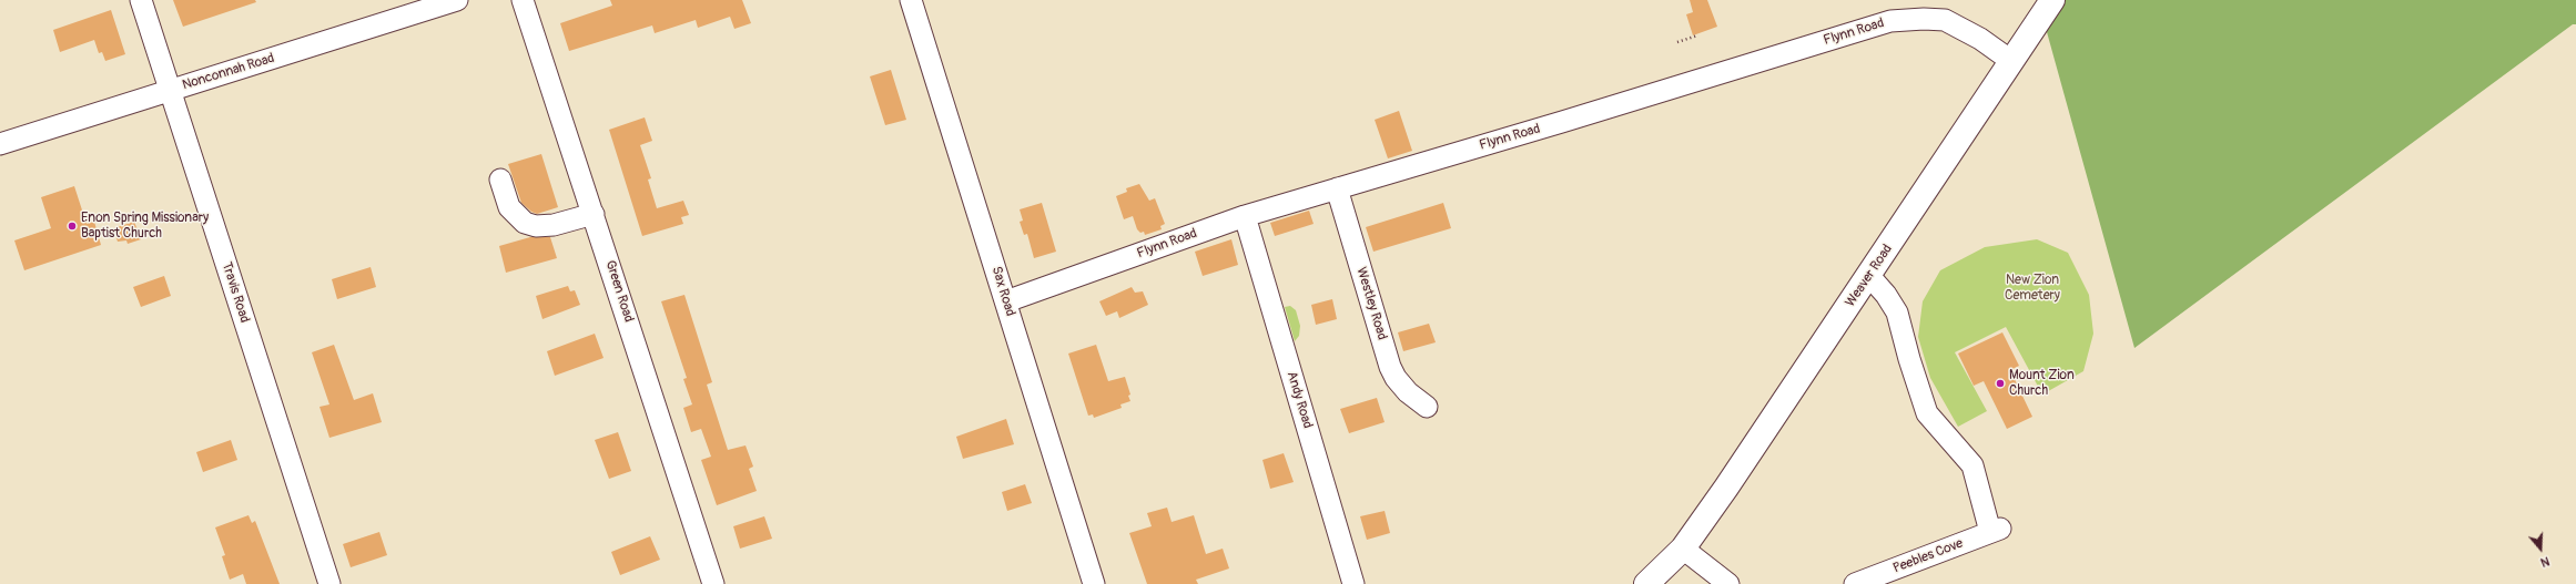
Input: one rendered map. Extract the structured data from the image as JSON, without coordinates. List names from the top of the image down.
{
  "streets": {
    "main road": ["Weaver Road"],
    "street": [
      "Flynn Road",
      "Nonconnah Road",
      "Green Road",
      "Sax Road",
      "Travis Road",
      "Westley Road",
      "Andy Road",
      "Peebles Cove"
    ]
  },
  "crossings": [
    ["Flynn Road", "Weaver Road"],
    ["Flynn Road", "Sax Road"],
    ["Flynn Road", "Westley Road"],
    ["Flynn Road", "Andy Road"],
    ["Nonconnah Road", "Travis Road"],
    ["Weaver Road", "Peebles Cove"]
  ],
  "parks": ["New Zion Cemetery"],
  "places": ["Enon Spring Missionary Baptist Church", "Mount Zion Church"],
  "north": "bottom"
}
